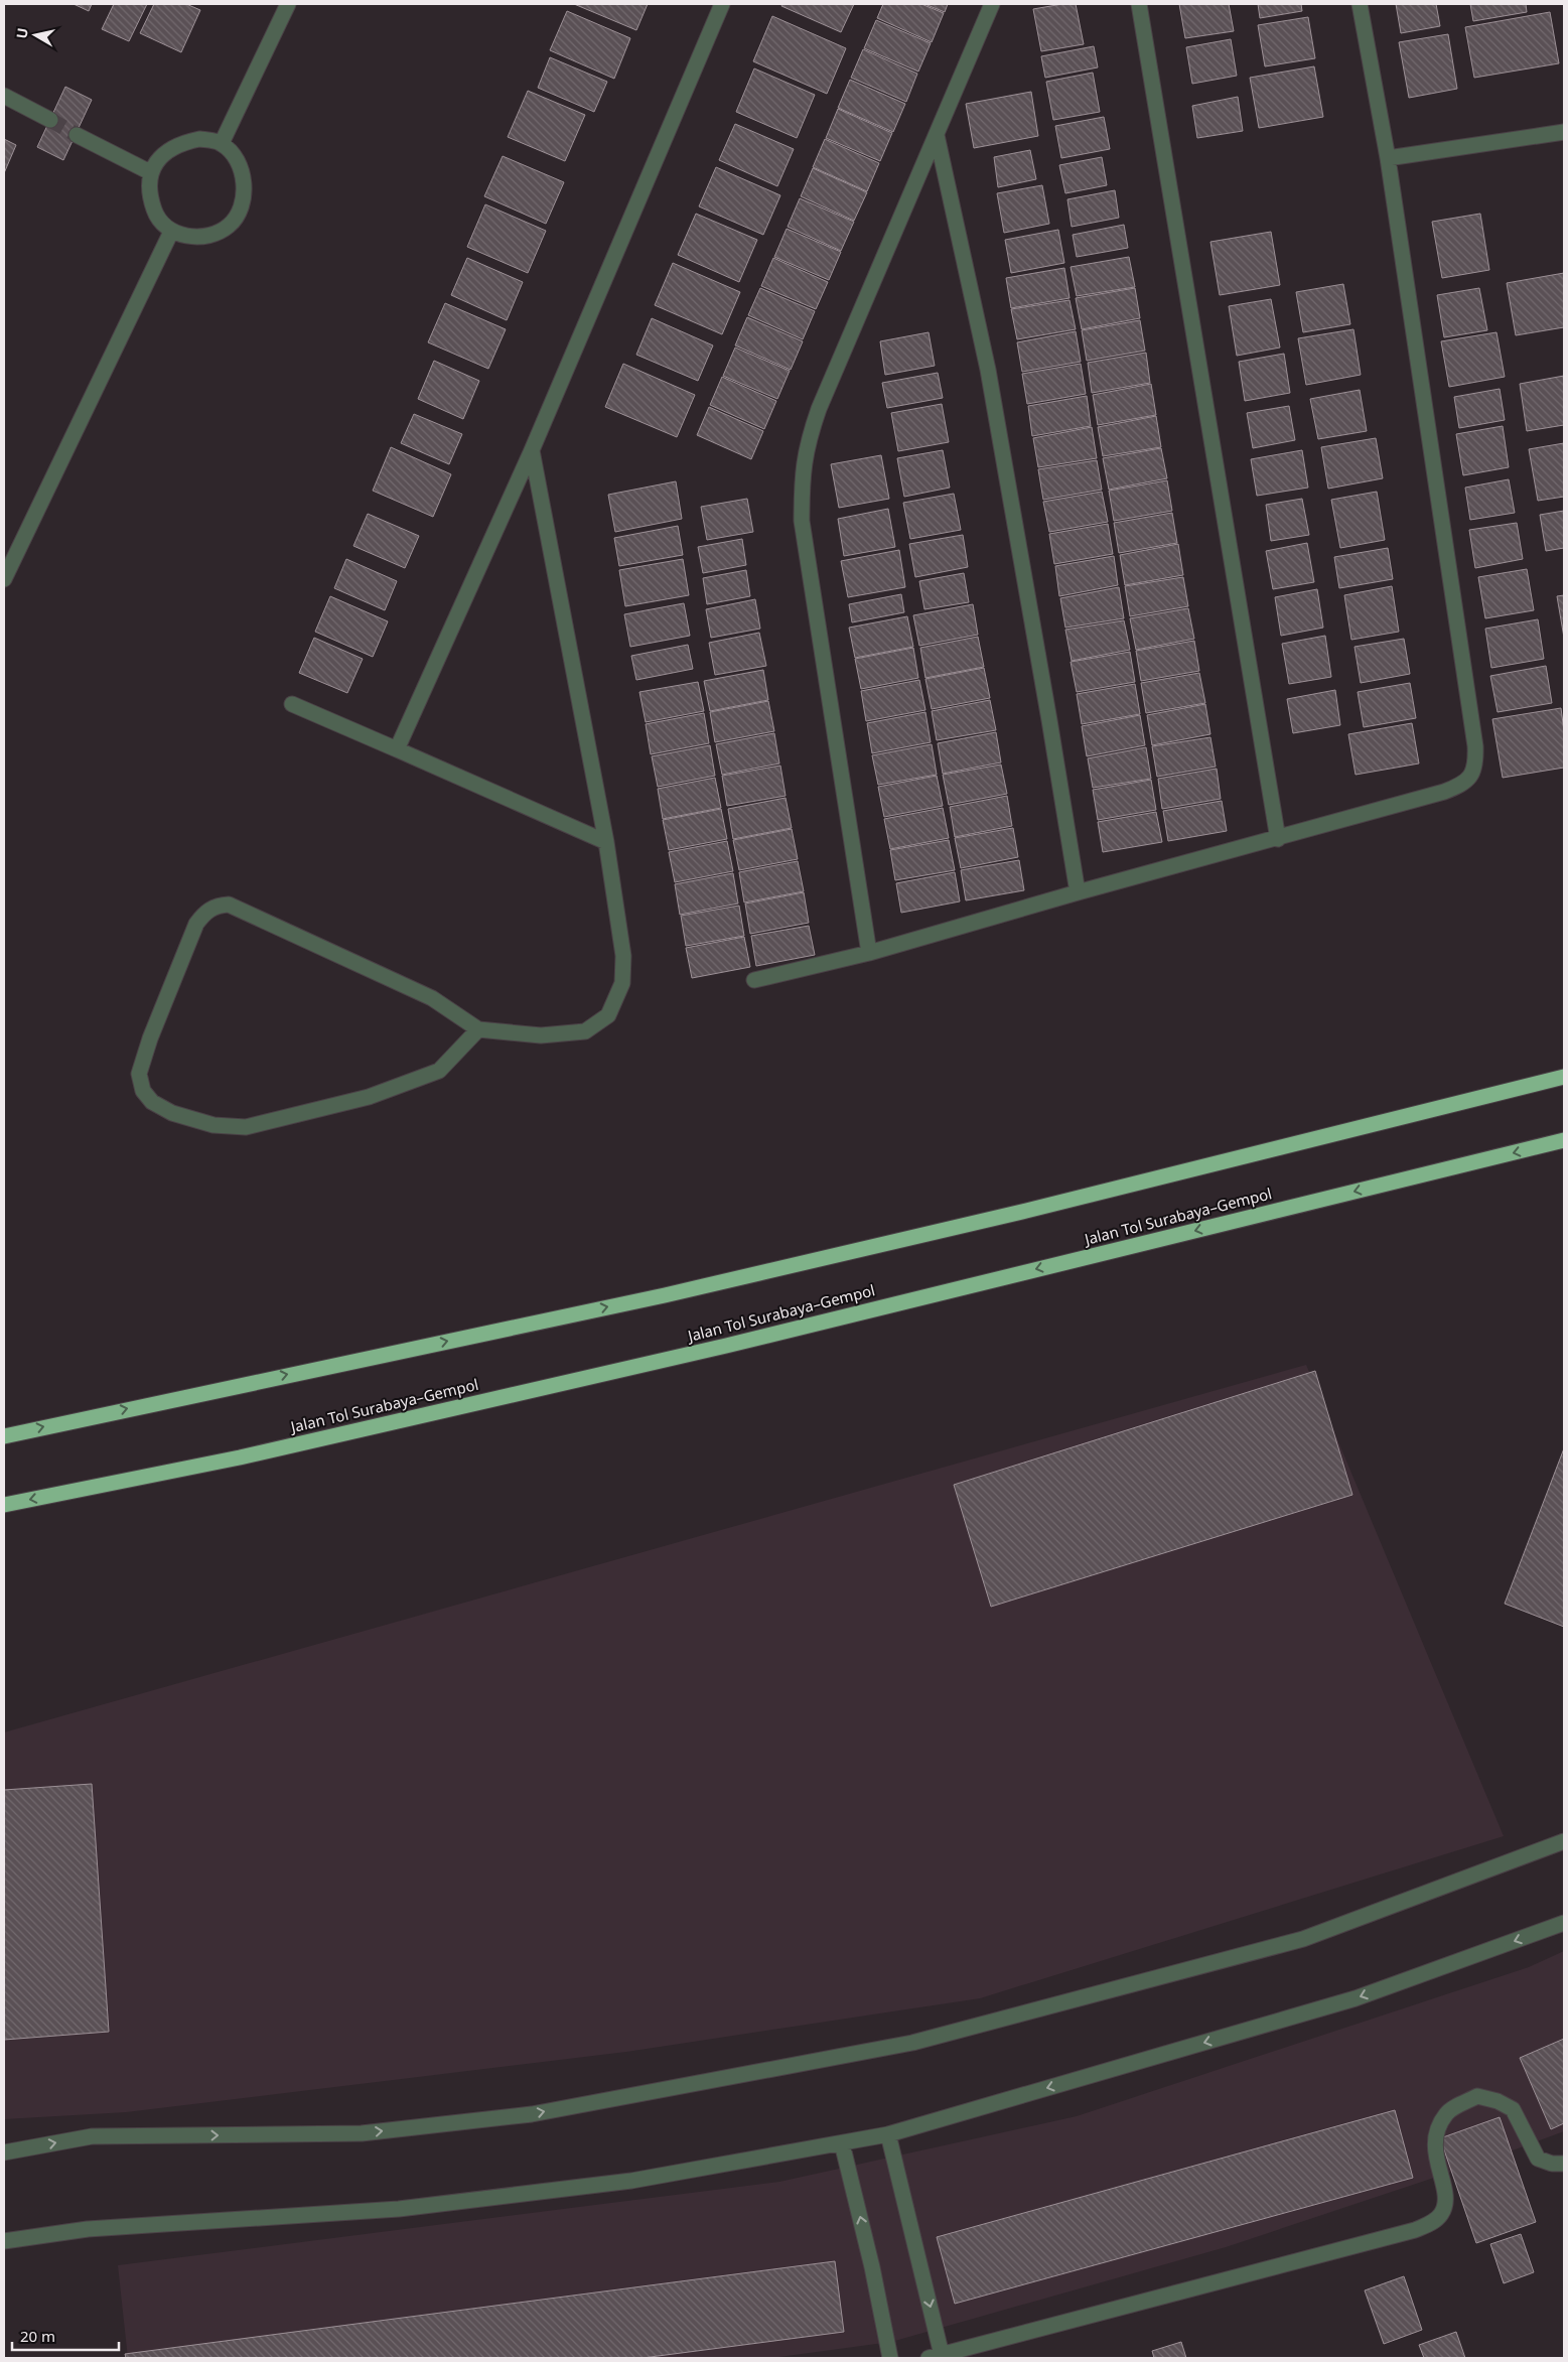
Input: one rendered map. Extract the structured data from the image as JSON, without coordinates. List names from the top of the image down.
{
  "streets": {
    "highway": ["Jalan Tol Surabaya–Gempol"]
  },
  "scale_bar": "20 m",
  "north": "left"
}
